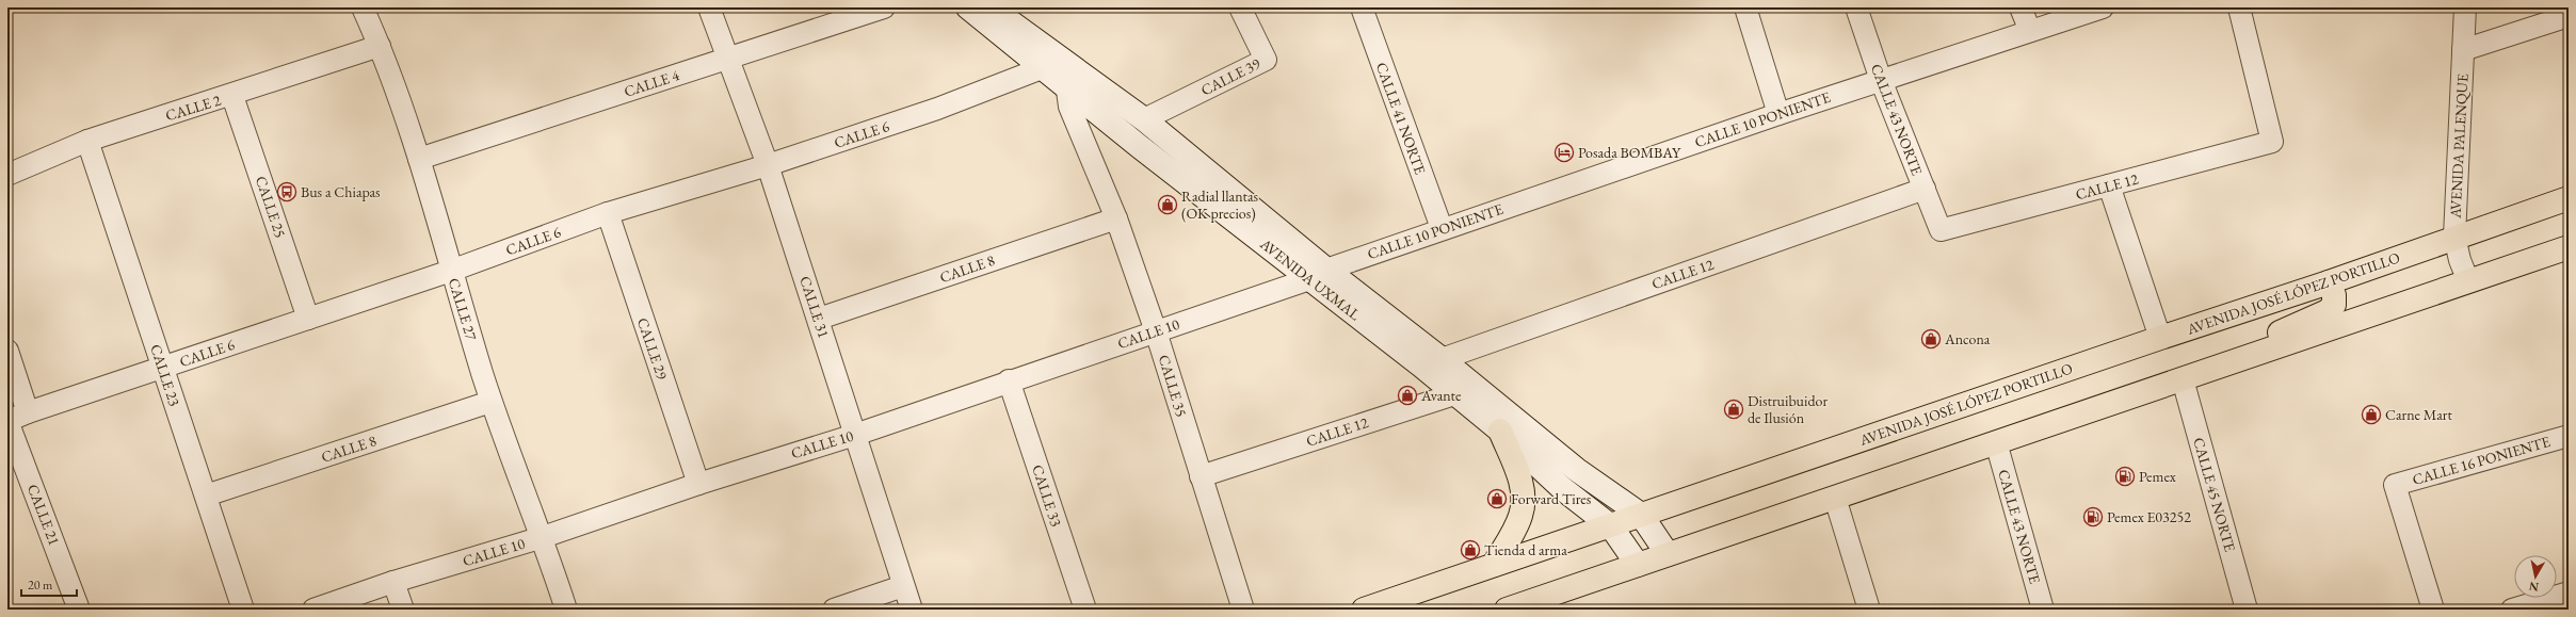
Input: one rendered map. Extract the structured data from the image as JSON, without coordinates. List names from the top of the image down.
{
  "streets": {
    "main road": ["AVENIDA UXMAL", "AVENIDA JOSÉ LÓPEZ PORTILLO"],
    "street": [
      "CALLE 39",
      "CALLE 4",
      "CALLE 2",
      "CALLE 41 NORTE",
      "CALLE 10 PONIENTE",
      "CALLE 43 NORTE",
      "CALLE 6",
      "AVENIDA PALENQUE",
      "CALLE 12",
      "CALLE 25",
      "CALLE 8",
      "CALLE 31",
      "CALLE 27",
      "CALLE 10",
      "CALLE 29",
      "CALLE 23",
      "CALLE 35",
      "CALLE 16 PONIENTE",
      "CALLE 45 NORTE",
      "CALLE 33",
      "CALLE 21"
    ]
  },
  "crossings": [
    ["CALLE 39", "AVENIDA UXMAL"],
    ["CALLE 4", "CALLE 31"],
    ["CALLE 4", "CALLE 27"],
    ["CALLE 2", "CALLE 25"],
    ["CALLE 2", "CALLE 27"],
    ["CALLE 2", "CALLE 23"],
    ["CALLE 41 NORTE", "CALLE 10 PONIENTE"],
    ["CALLE 10 PONIENTE", "CALLE 43 NORTE"],
    ["CALLE 10 PONIENTE", "AVENIDA UXMAL"],
    ["CALLE 10 PONIENTE", "CALLE 10"],
    ["CALLE 43 NORTE", "CALLE 12"],
    ["CALLE 6", "CALLE 25"],
    ["CALLE 6", "AVENIDA UXMAL"],
    ["CALLE 6", "CALLE 31"],
    ["CALLE 6", "CALLE 27"],
    ["CALLE 6", "CALLE 29"],
    ["CALLE 6", "CALLE 23"],
    ["CALLE 6", "CALLE 21"],
    ["AVENIDA PALENQUE", "AVENIDA JOSÉ LÓPEZ PORTILLO"],
    ["CALLE 12", "AVENIDA UXMAL"],
    ["CALLE 12", "CALLE 35"],
    ["CALLE 8", "CALLE 31"],
    ["CALLE 8", "CALLE 27"],
    ["CALLE 8", "CALLE 23"],
    ["CALLE 8", "CALLE 35"],
    ["AVENIDA UXMAL", "AVENIDA JOSÉ LÓPEZ PORTILLO"],
    ["AVENIDA UXMAL", "CALLE 10"],
    ["AVENIDA UXMAL", "CALLE 35"],
    ["CALLE 31", "CALLE 10"],
    ["CALLE 27", "CALLE 10"],
    ["CALLE 10", "CALLE 29"],
    ["CALLE 10", "CALLE 35"],
    ["CALLE 10", "CALLE 33"]
  ],
  "places": {
    "hotel": ["Posada BOMBAY"],
    "bus stop": ["Bus a Chiapas"],
    "shop": [
      "Radial llantas (OK precios)",
      "Ancona",
      "Avante",
      "Distruibuidor de Ilusión",
      "Carne Mart",
      "Forward Tires",
      "Tienda d arma"
    ],
    "fuel station": ["Pemex", "Pemex E03252"]
  },
  "scale_bar": "20 m",
  "north": "bottom"
}
